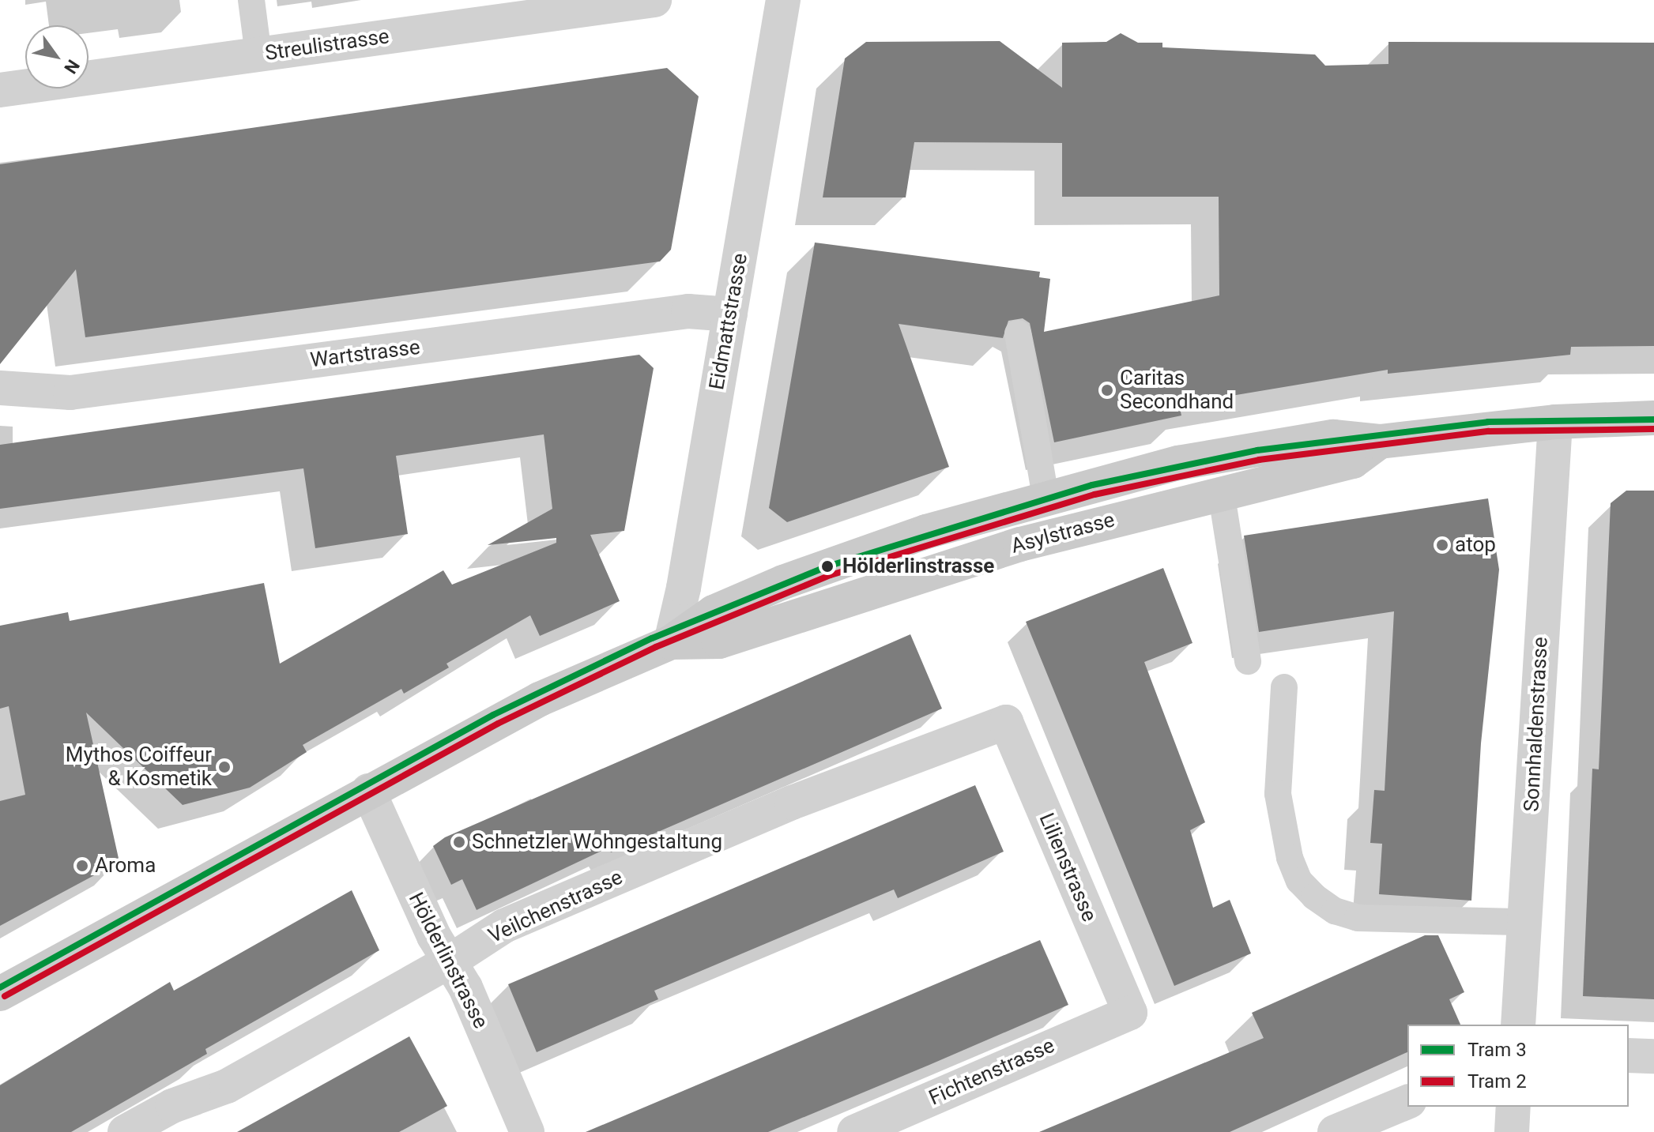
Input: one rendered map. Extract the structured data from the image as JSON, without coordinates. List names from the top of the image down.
{
  "streets": {
    "main road": ["Asylstrasse"],
    "street": [
      "Streulistrasse",
      "Eidmattstrasse",
      "Wartstrasse",
      "Sonnhaldenstrasse",
      "Lilienstrasse",
      "Veilchenstrasse",
      "Hölderlinstrasse",
      "Fichtenstrasse"
    ]
  },
  "crossings": [
    ["Eidmattstrasse", "Wartstrasse"],
    ["Eidmattstrasse", "Asylstrasse"],
    ["Asylstrasse", "Sonnhaldenstrasse"],
    ["Asylstrasse", "Hölderlinstrasse"],
    ["Lilienstrasse", "Veilchenstrasse"],
    ["Lilienstrasse", "Fichtenstrasse"],
    ["Veilchenstrasse", "Hölderlinstrasse"]
  ],
  "places": [
    "Caritas Secondhand",
    "atop",
    "Hölderlinstrasse",
    "Mythos Coiffeur & Kosmetik",
    "Schnetzler Wohngestaltung",
    "Aroma"
  ],
  "lines": ["tram line 3", "tram line 2"],
  "legend": ["Tram 3", "Tram 2"],
  "north": "bottom right"
}
